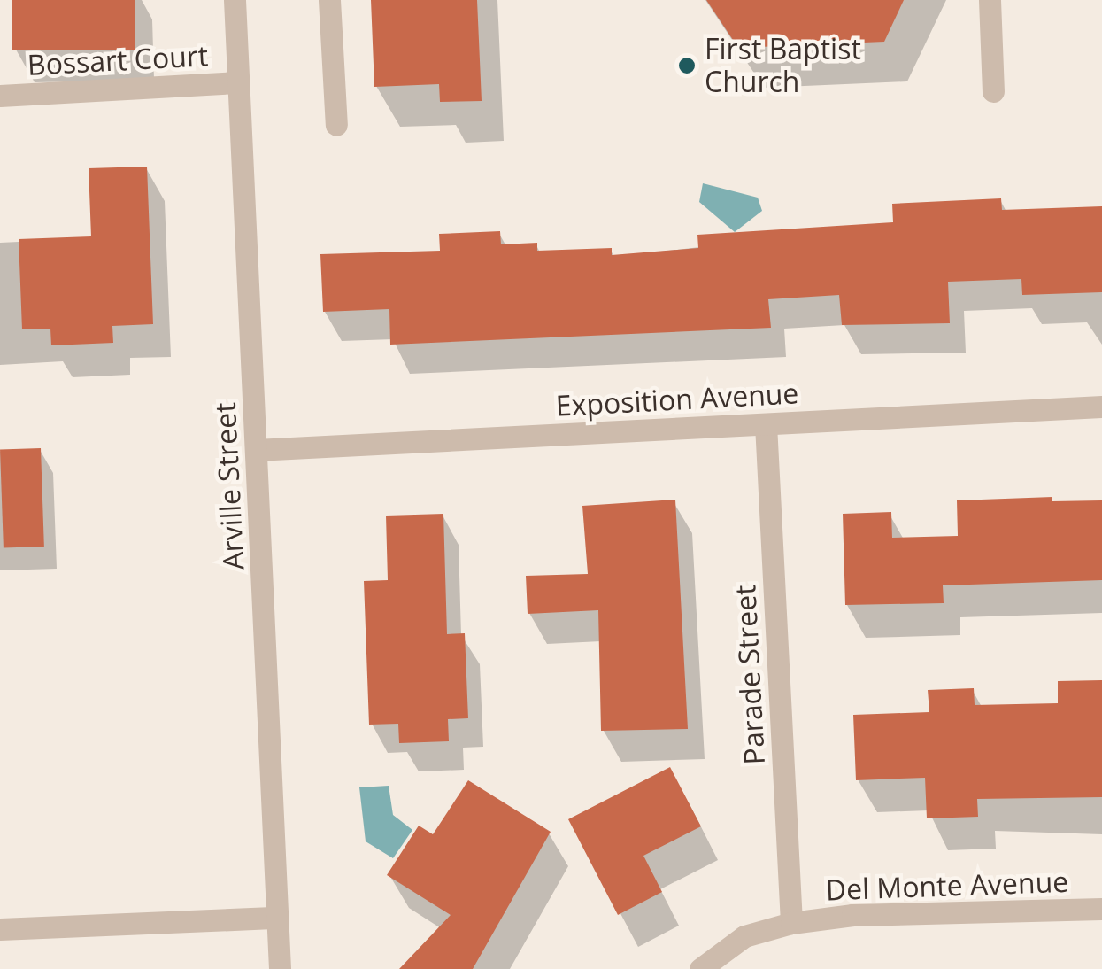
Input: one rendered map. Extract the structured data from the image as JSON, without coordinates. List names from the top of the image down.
{
  "streets": {
    "street": [
      "Bossart Court",
      "Exposition Avenue",
      "Arville Street",
      "Parade Street",
      "Del Monte Avenue"
    ]
  },
  "crossings": [
    ["Bossart Court", "Arville Street"],
    ["Exposition Avenue", "Arville Street"],
    ["Exposition Avenue", "Parade Street"],
    ["Parade Street", "Del Monte Avenue"]
  ],
  "places": ["First Baptist Church"]
}
